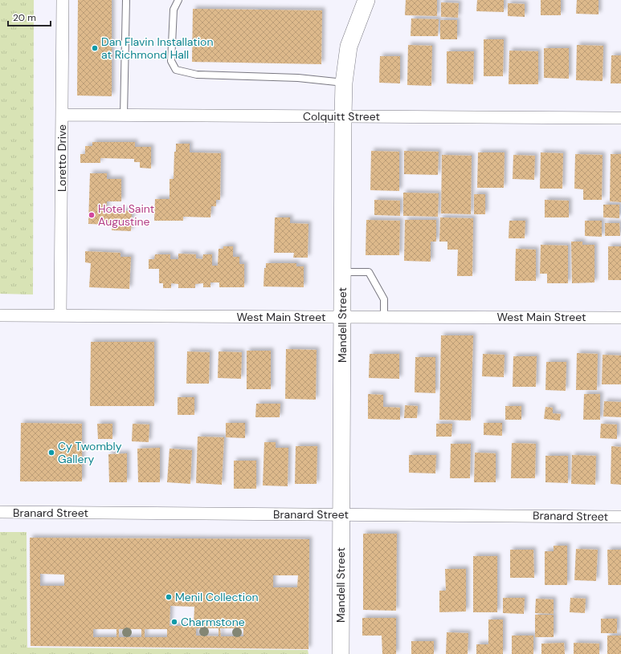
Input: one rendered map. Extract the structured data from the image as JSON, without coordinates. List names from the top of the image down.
{
  "streets": {
    "street": [
      "Colquitt Street",
      "Loretto Drive",
      "West Main Street",
      "Mandell Street",
      "Branard Street"
    ]
  },
  "crossings": [
    ["Colquitt Street", "Loretto Drive"],
    ["Colquitt Street", "Mandell Street"],
    ["Loretto Drive", "West Main Street"],
    ["West Main Street", "Mandell Street"],
    ["Mandell Street", "Branard Street"]
  ],
  "places": [
    "Dan Flavin Installation at Richmond Hall",
    "Hotel Saint Augustine",
    "Cy Twombly Gallery",
    "Menil Collection",
    "Charmstone"
  ],
  "scale_bar": "20 m"
}
